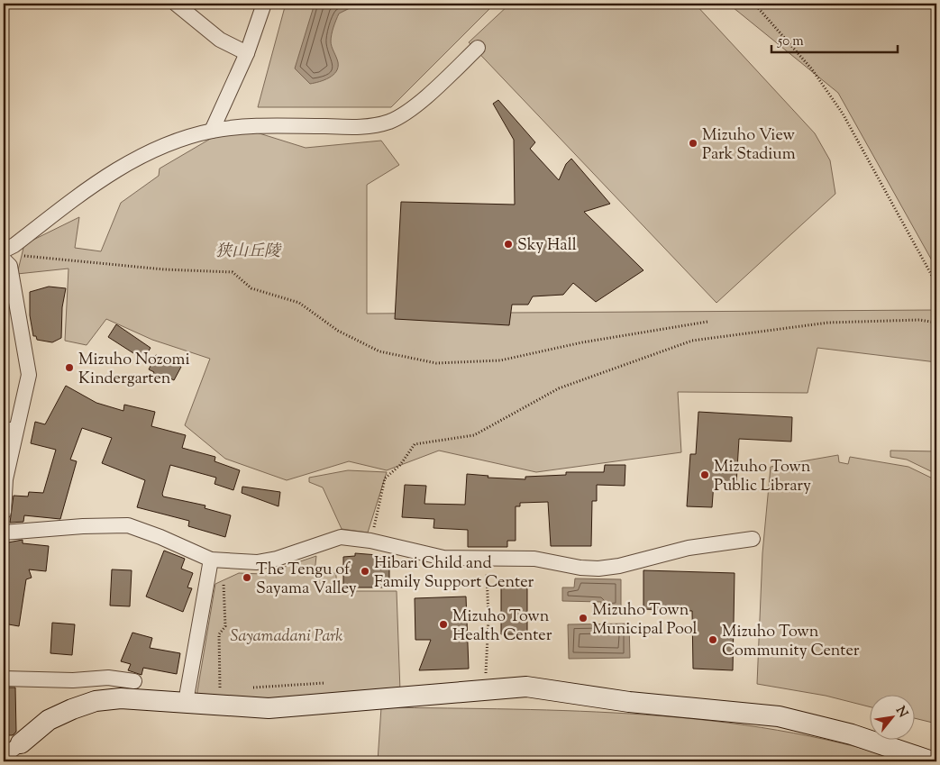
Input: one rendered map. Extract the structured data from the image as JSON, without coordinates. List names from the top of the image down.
{
  "parks": ["狭山丘陵", "Sayamadani Park"],
  "places": [
    "Mizuho View Park Stadium",
    "Sky Hall",
    "Mizuho Nozomi Kindergarten",
    "Mizuho Town Public Library",
    "Hibari Child and Family Support Center",
    "The Tengu of Sayama Valley",
    "Mizuho Town Municipal Pool",
    "Mizuho Town Health Center",
    "Mizuho Town Community Center"
  ],
  "scale_bar": "50 m",
  "north": "top right"
}
